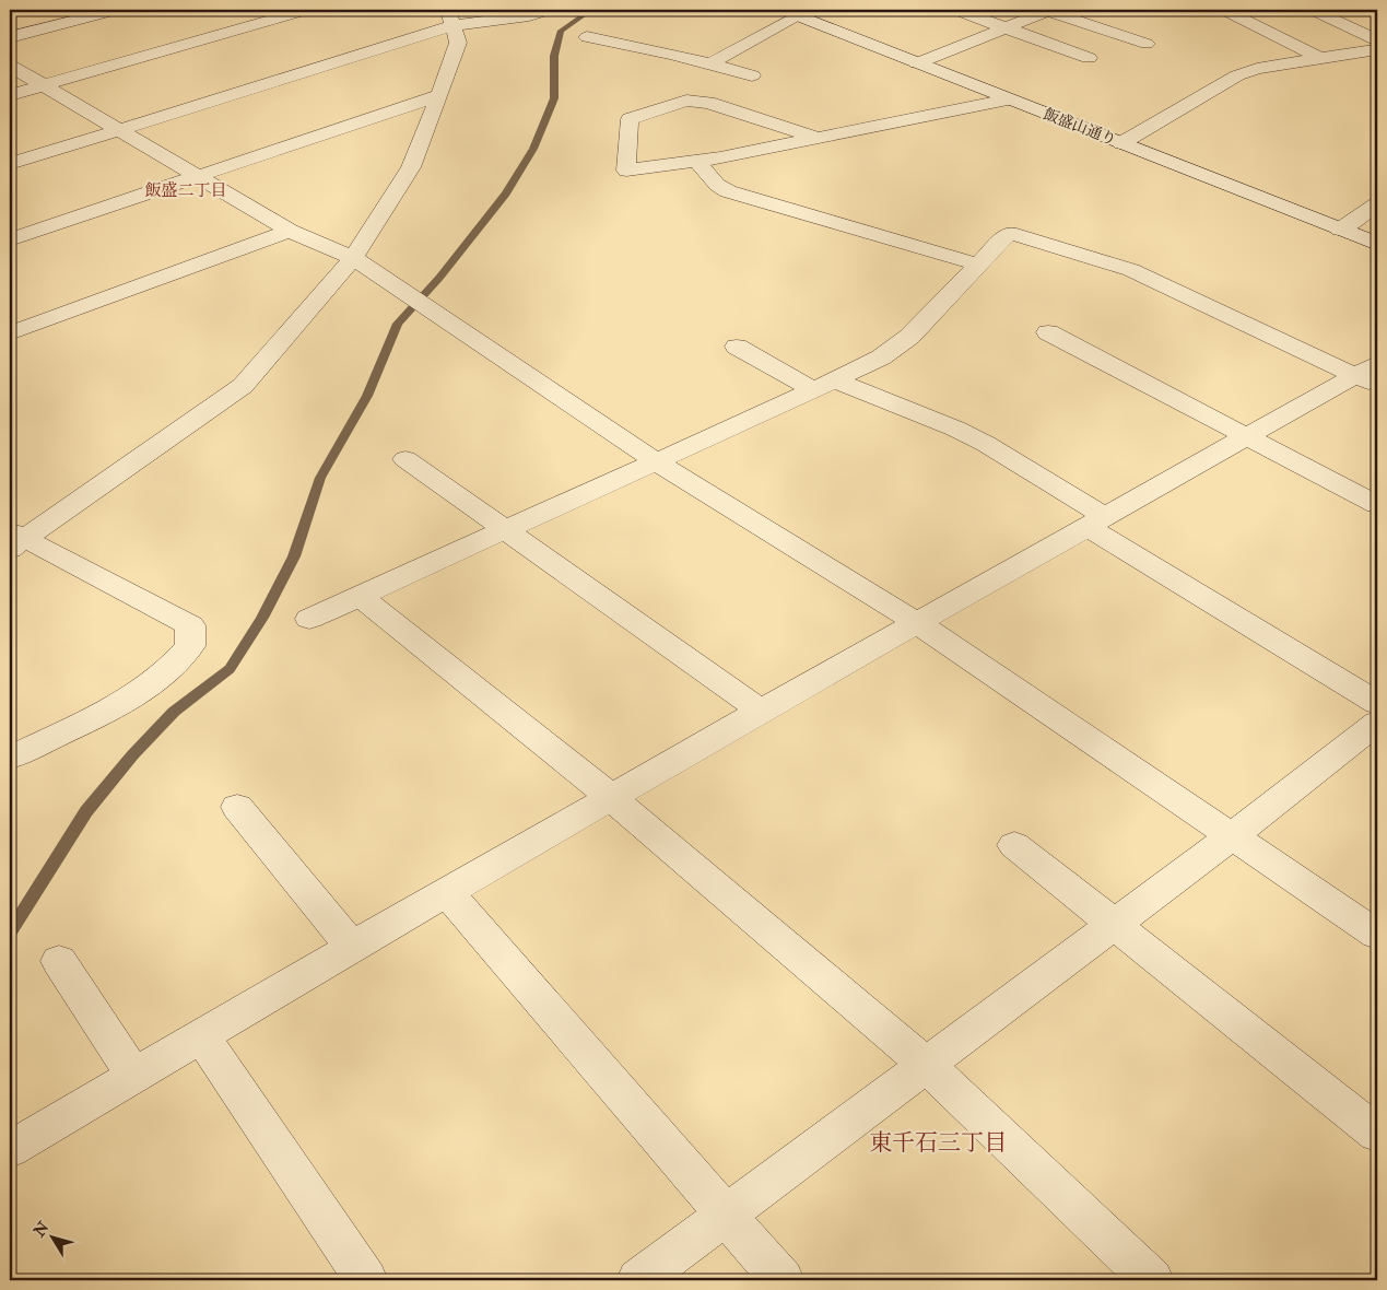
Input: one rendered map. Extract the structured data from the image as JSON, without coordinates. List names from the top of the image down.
{
  "streets": {
    "street": ["飯盛山通り"]
  },
  "districts": ["飯盛二丁目", "東千石三丁目"],
  "north": "top left"
}
